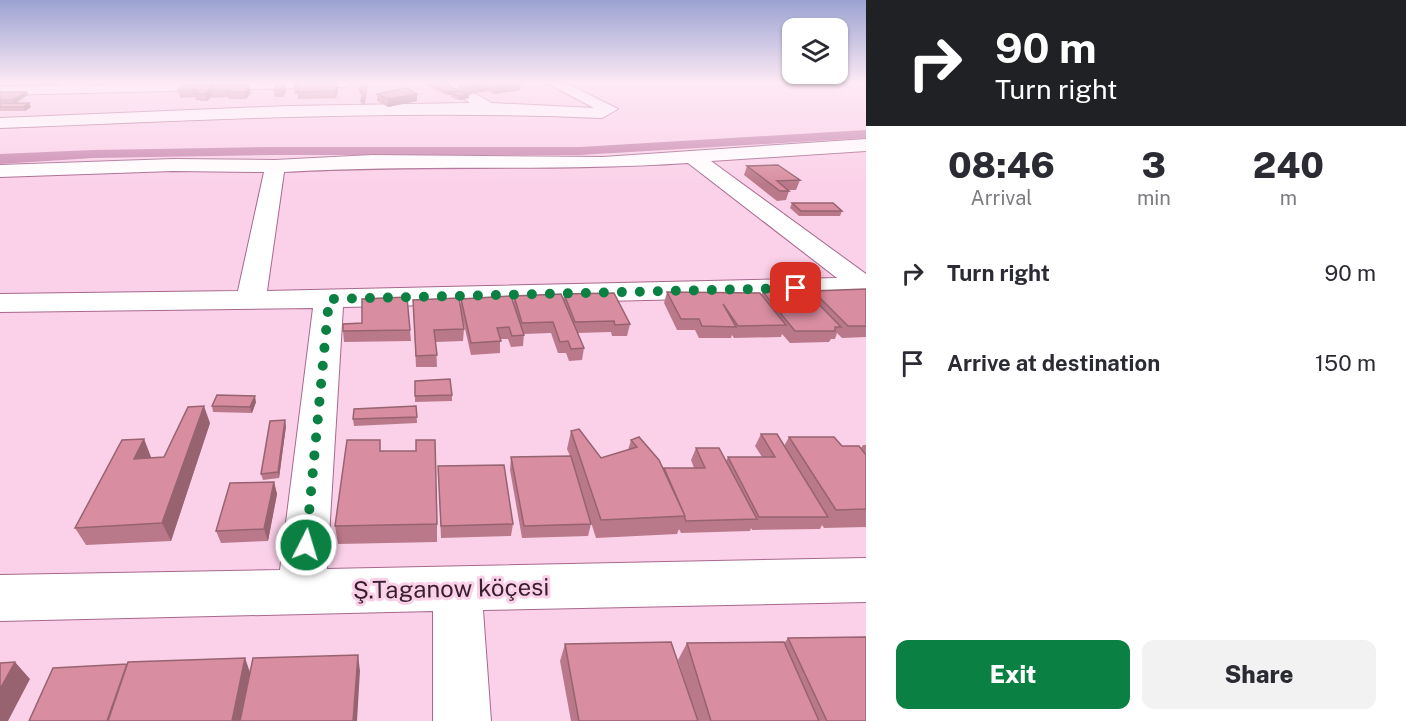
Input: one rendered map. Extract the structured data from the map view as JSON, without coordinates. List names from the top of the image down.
{
  "streets": {
    "street": ["Ş.Taganow köçesi"]
  },
  "page": {
    "turn": ["90 m", "Turn right"],
    "eta": [
      "08:46",
      "Arrival",
      "3",
      "min",
      "240",
      "m"
    ],
    "list": [
      {
        "name": "Turn right",
        "value": "90 m"
      },
      {
        "name": "Arrive at destination",
        "value": "150 m"
      }
    ],
    "buttons": ["Exit", "Share"]
  }
}
